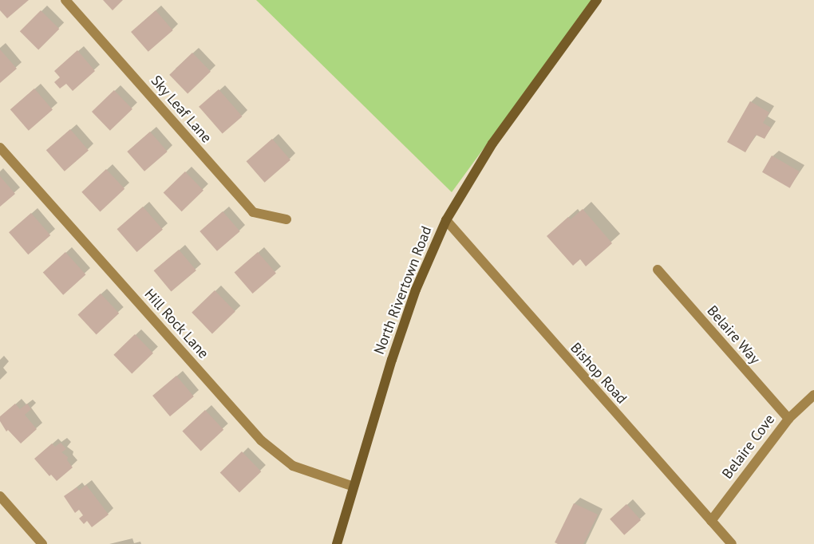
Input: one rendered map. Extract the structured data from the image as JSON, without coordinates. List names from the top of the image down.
{
  "streets": {
    "street": [
      "Sky Leaf Lane",
      "North Rivertown Road",
      "Hill Rock Lane",
      "Belaire Way",
      "Bishop Road",
      "Belaire Cove"
    ]
  },
  "crossings": [
    ["North Rivertown Road", "Hill Rock Lane"],
    ["North Rivertown Road", "Bishop Road"],
    ["Belaire Way", "Belaire Cove"],
    ["Bishop Road", "Belaire Cove"]
  ]
}
